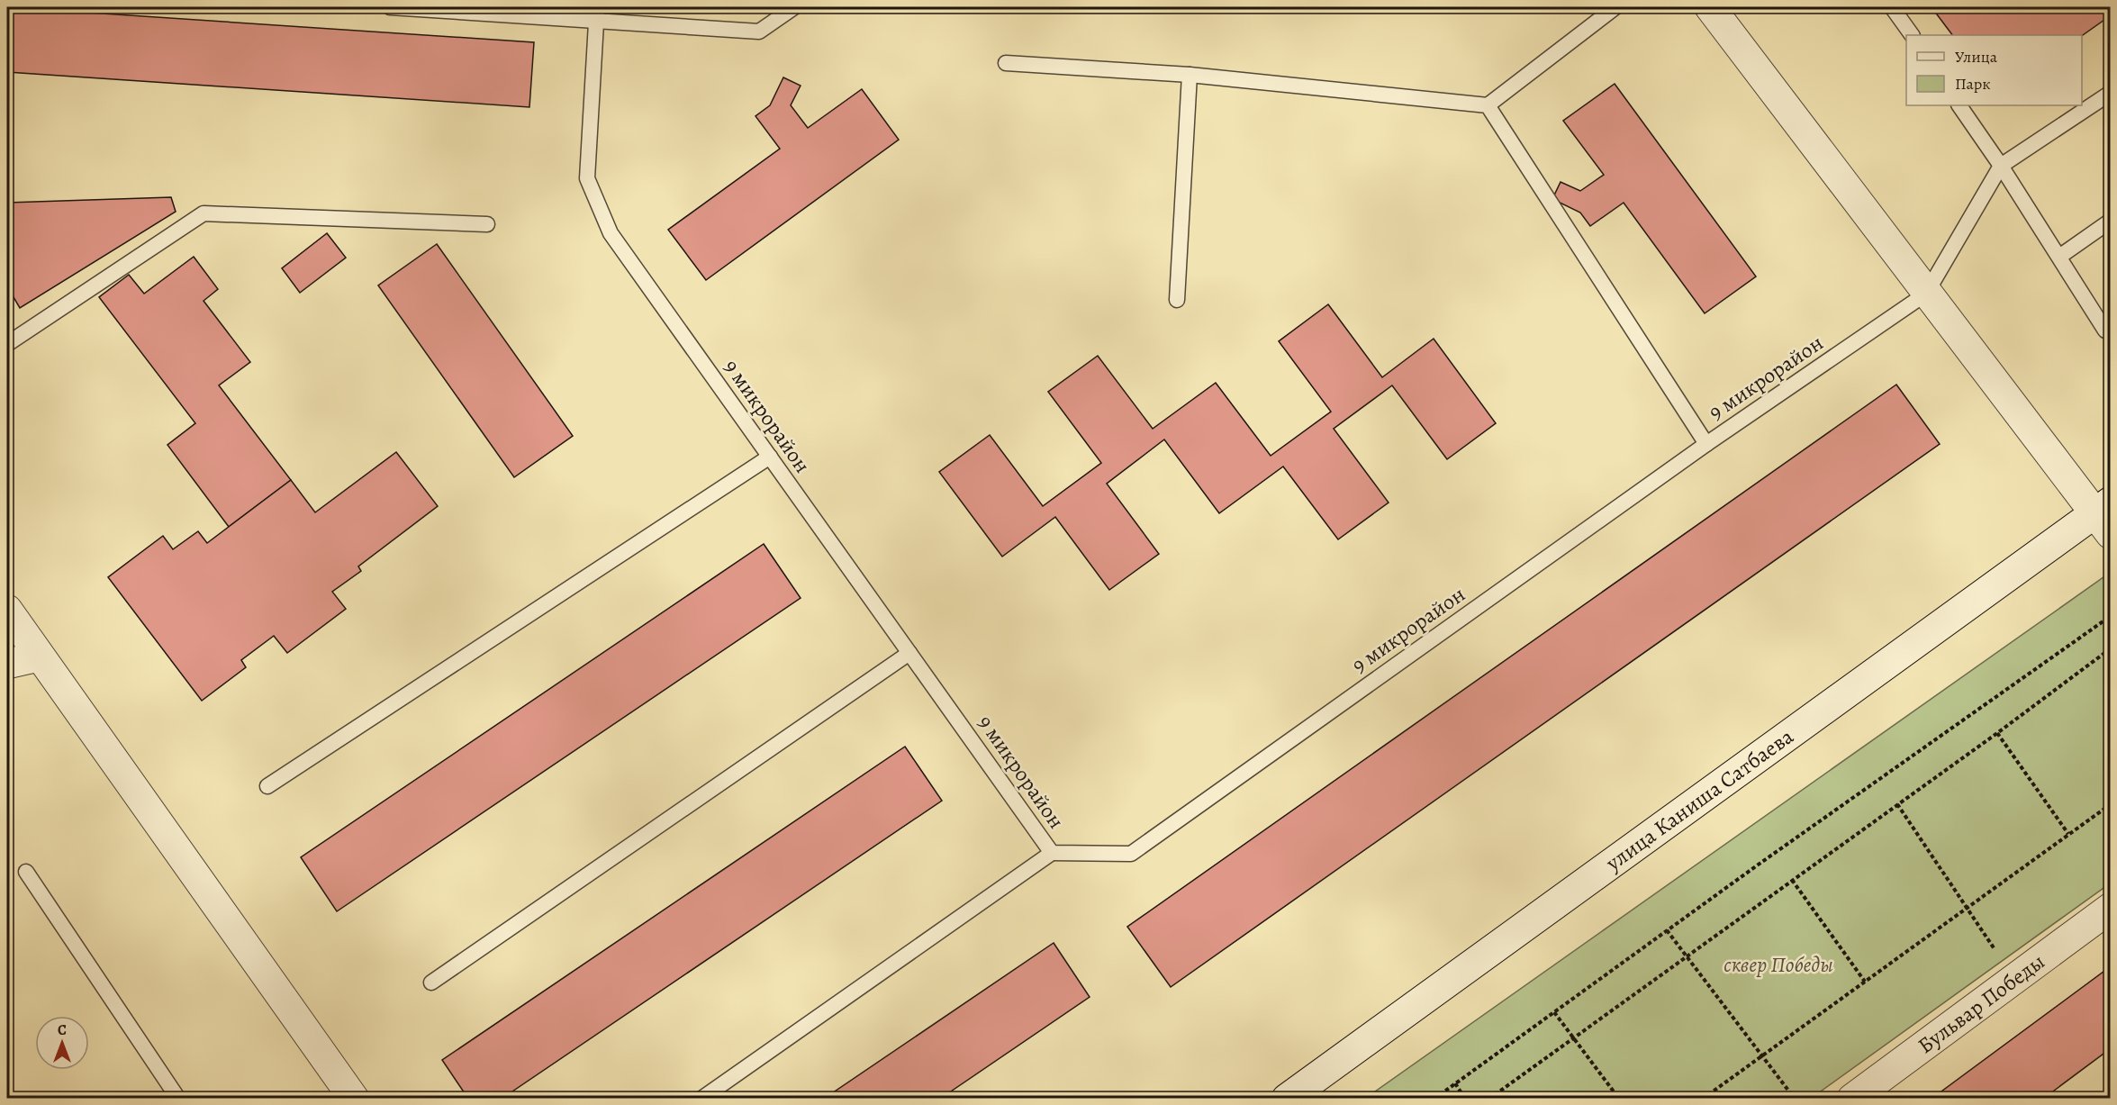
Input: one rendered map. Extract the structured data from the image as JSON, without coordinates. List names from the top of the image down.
{
  "streets": {
    "street": ["улица Каниша Сатбаева", "Бульвар Победы"],
    "lane": ["9 микрорайон"]
  },
  "parks": ["сквер Победы"],
  "legend": ["Улица", "Парк"],
  "north": "top"
}
